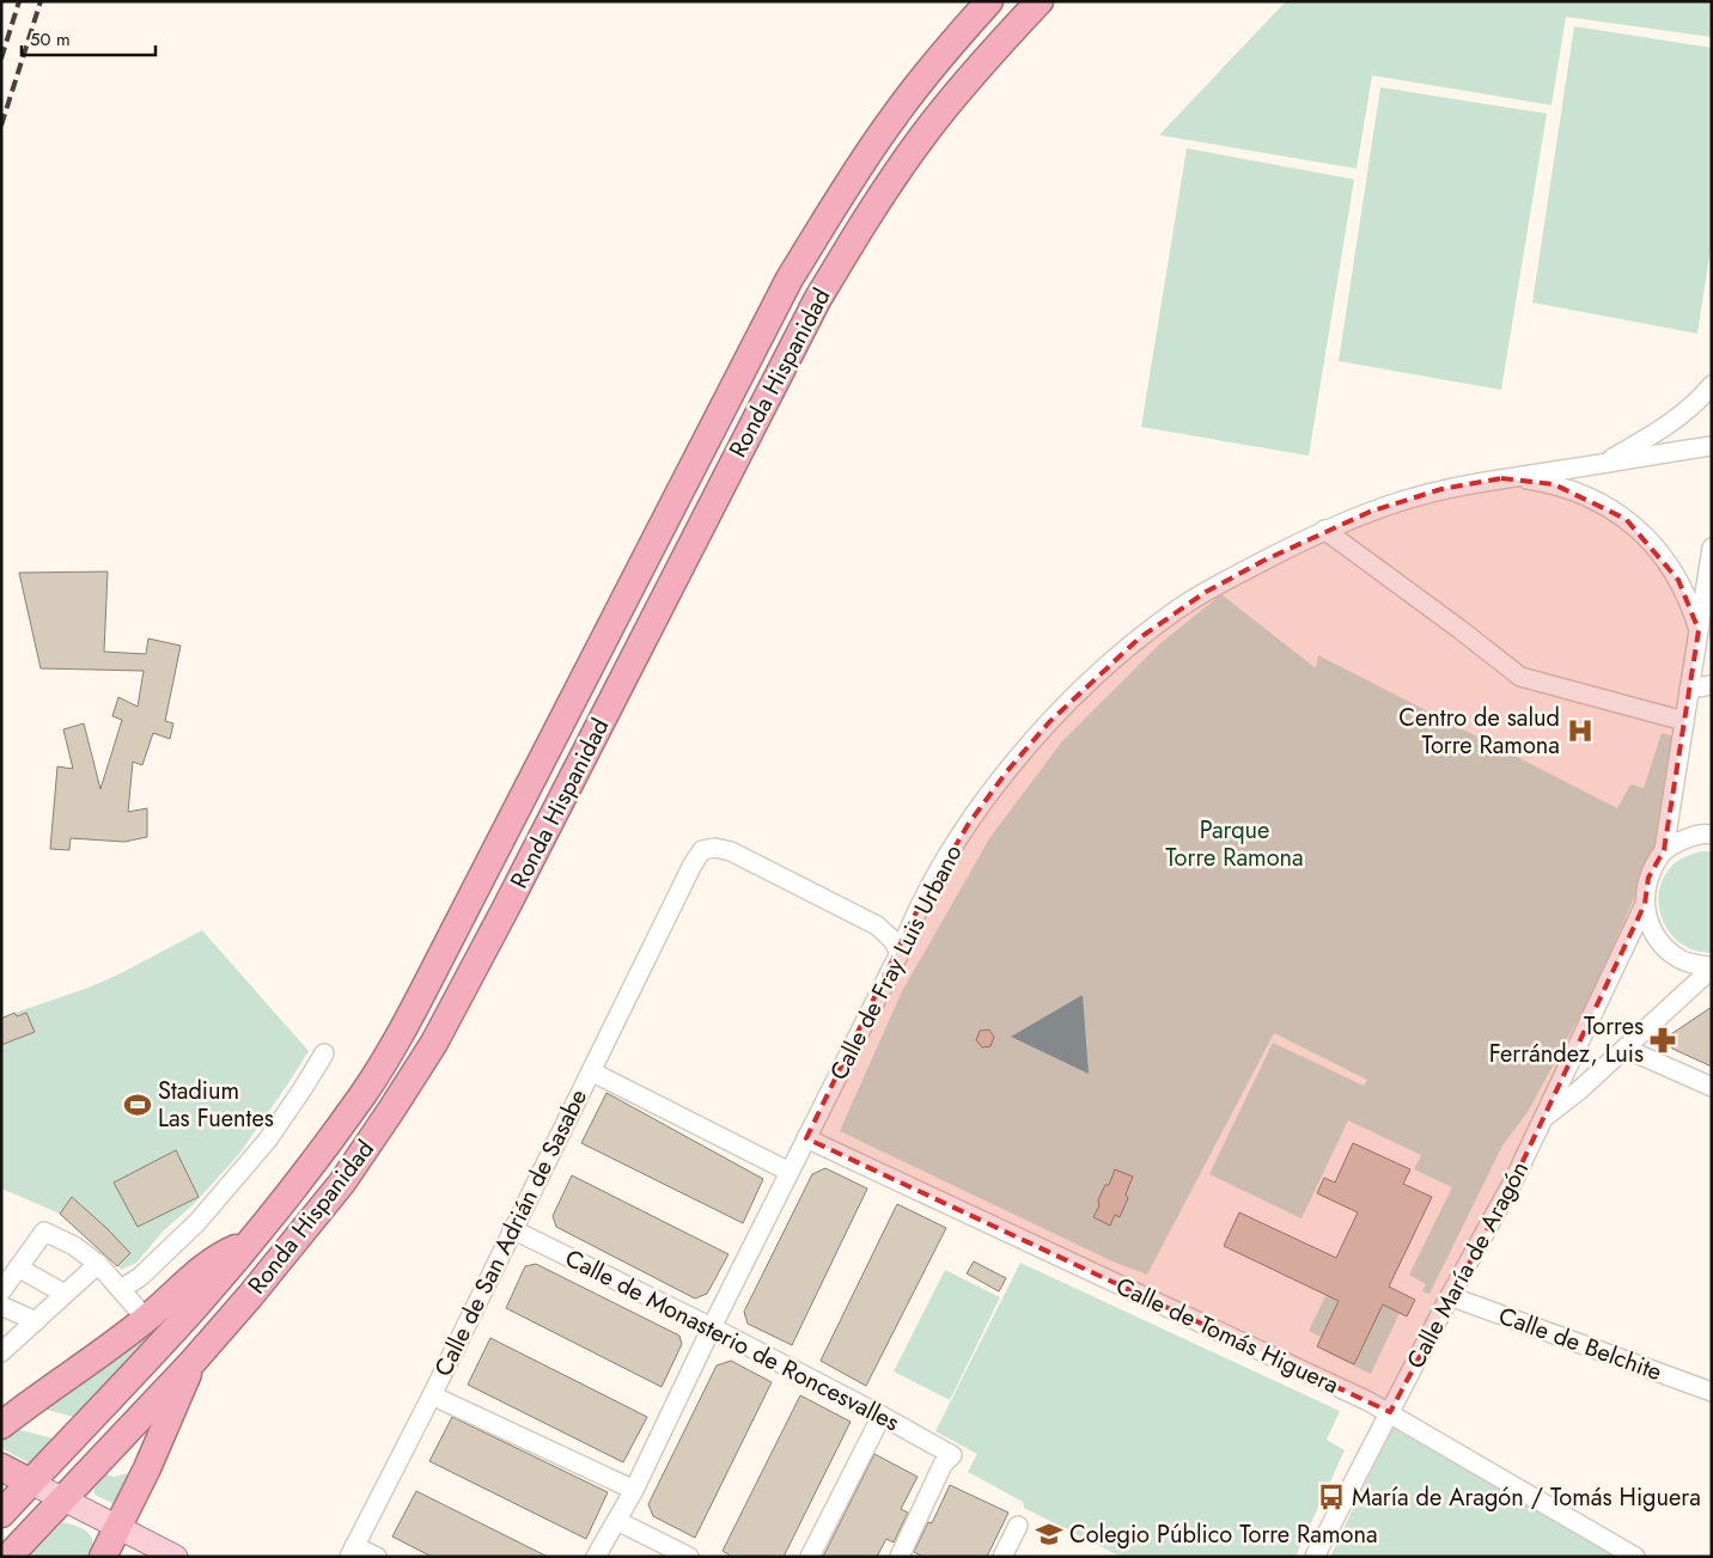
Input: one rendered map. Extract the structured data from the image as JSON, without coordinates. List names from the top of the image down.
{
  "streets": {
    "highway": ["Ronda Hispanidad"],
    "street": [
      "Calle de Fray Luis Urbano",
      "Calle de San Adrián de Sasabe",
      "Calle María de Aragón",
      "Calle de Tomás Higuera",
      "Calle de Monasterio de Roncesvalles",
      "Calle de Belchite"
    ]
  },
  "crossings": [
    ["Calle de Fray Luis Urbano", "Calle de San Adrián de Sasabe"],
    ["Calle de Fray Luis Urbano", "Calle de Tomás Higuera"],
    ["Calle de Fray Luis Urbano", "Calle de Monasterio de Roncesvalles"],
    ["Calle de San Adrián de Sasabe", "Calle de Monasterio de Roncesvalles"],
    ["Calle María de Aragón", "Calle de Tomás Higuera"],
    ["Calle María de Aragón", "Calle de Belchite"]
  ],
  "parks": ["Parque Torre Ramona"],
  "places": {
    "hospital": ["Centro de salud Torre Ramona"],
    "pharmacy": ["Torres Ferrández, Luis"],
    "sports": ["Stadium Las Fuentes"],
    "bus stop": ["María de Aragón / Tomás Higuera"],
    "school or university": ["Colegio Público Torre Ramona"]
  },
  "scale_bar": "50 m"
}
